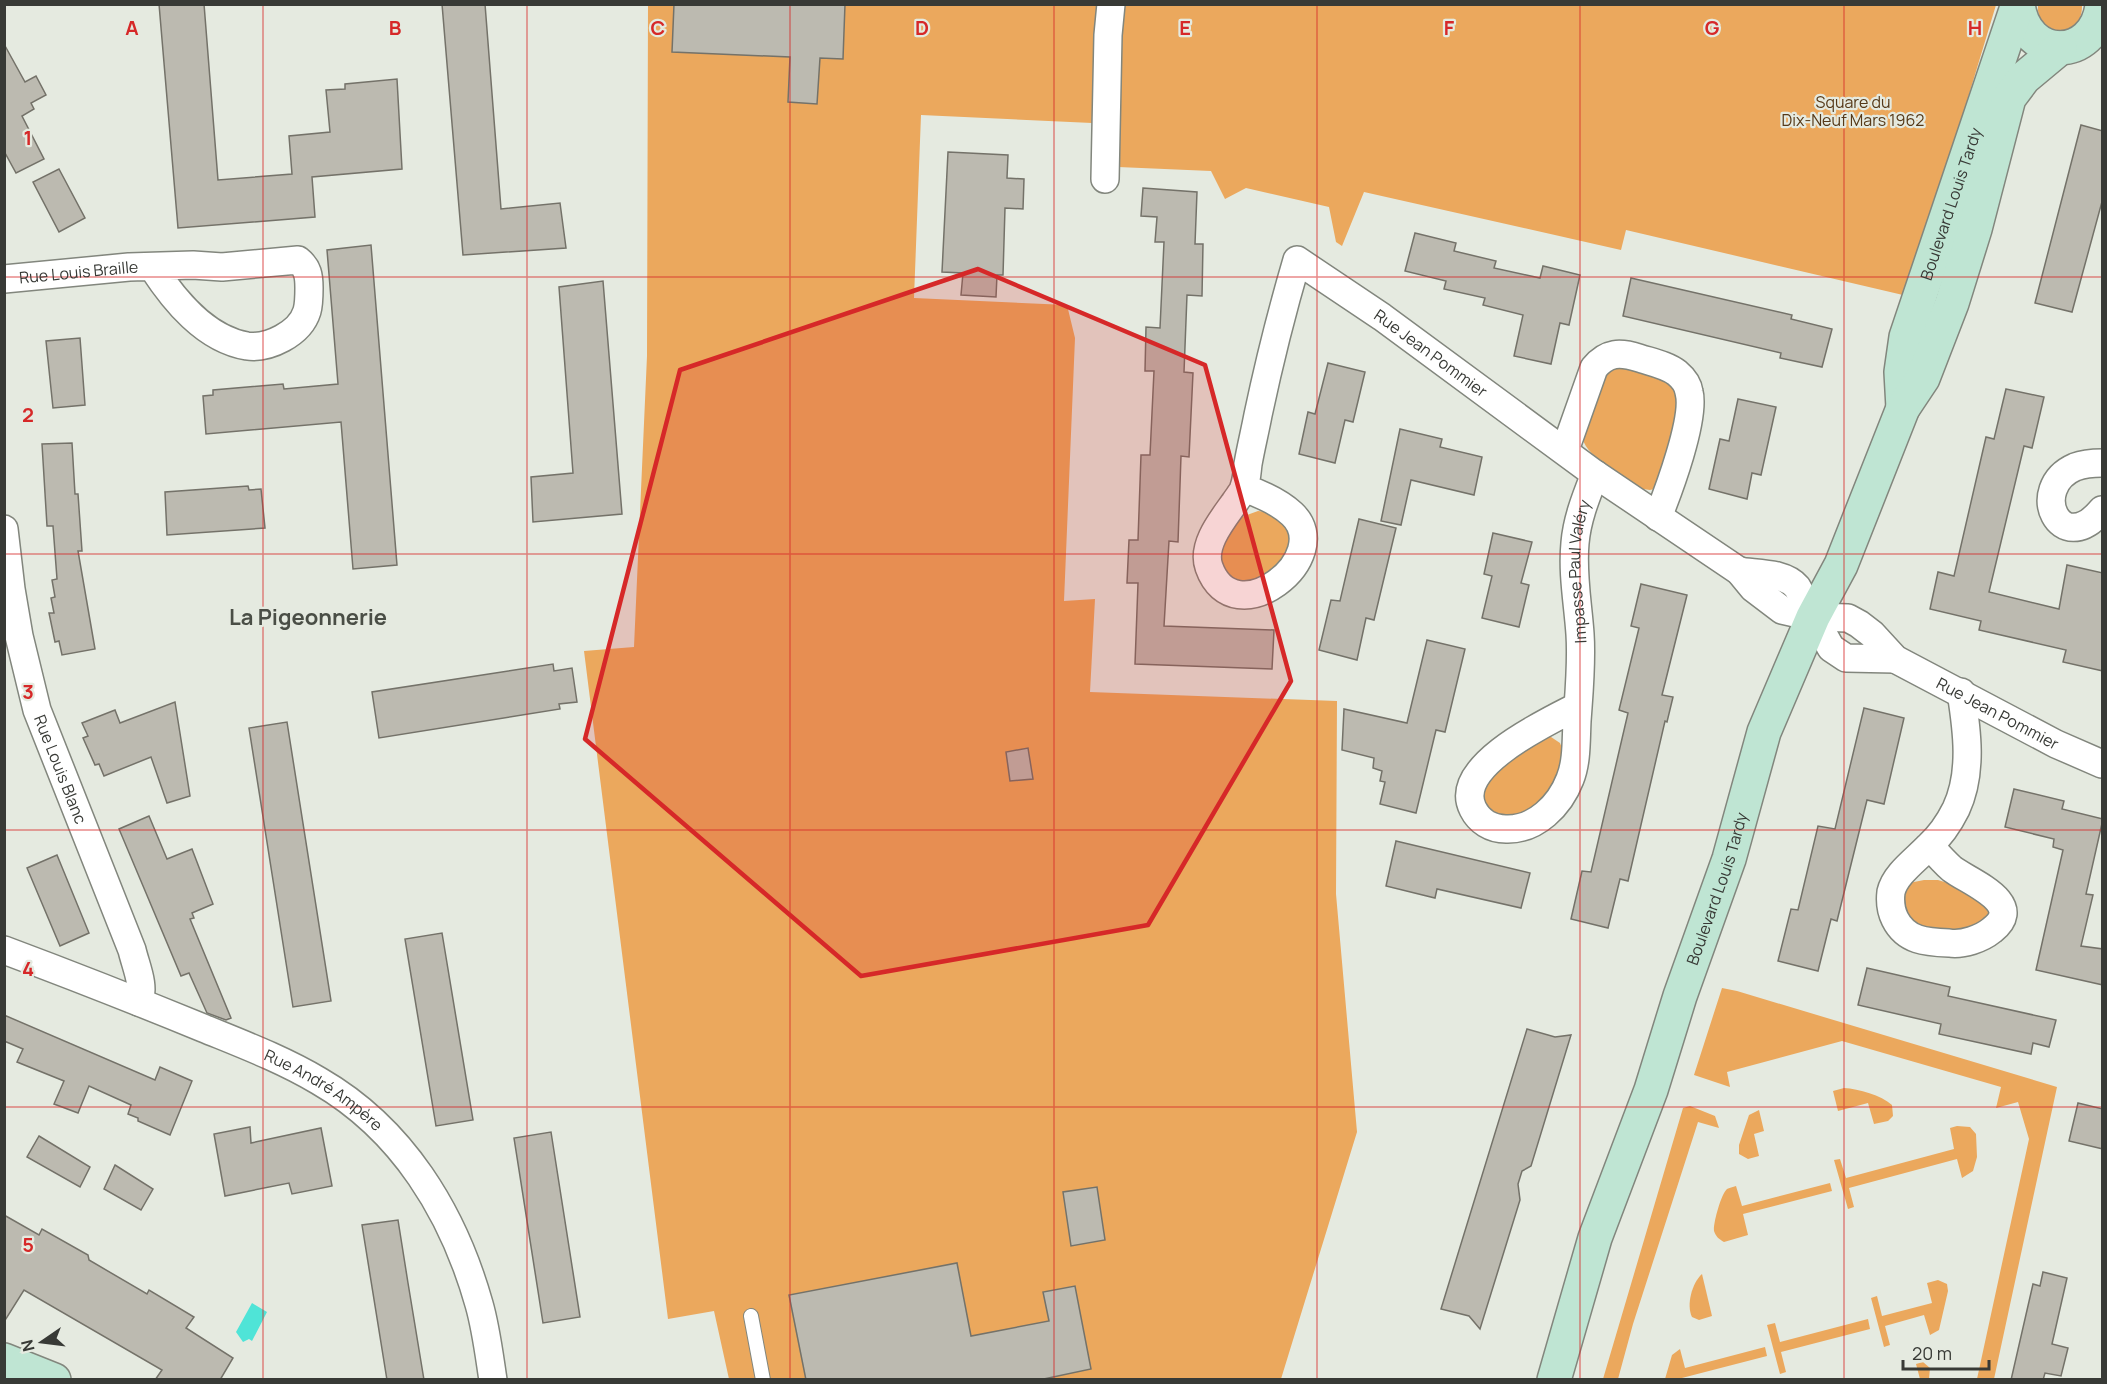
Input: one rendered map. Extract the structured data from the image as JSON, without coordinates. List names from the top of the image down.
{
  "streets": {
    "street": [
      "Boulevard Louis Tardy",
      "Rue Louis Braille",
      "Rue Jean Pommier",
      "Impasse Paul Valéry",
      "Rue Louis Blanc",
      "Rue André Ampère"
    ]
  },
  "crossings": [
    ["Boulevard Louis Tardy", "Rue Jean Pommier"],
    ["Rue Jean Pommier", "Impasse Paul Valéry"],
    ["Rue Louis Blanc", "Rue André Ampère"]
  ],
  "districts": ["La Pigeonnerie"],
  "parks": ["Square du Dix-Neuf Mars 1962"],
  "scale_bar": "20 m",
  "north": "left",
  "grid": {
    "columns": [
      "A",
      "B",
      "C",
      "D",
      "E",
      "F",
      "G",
      "H"
    ],
    "rows": [
      "1",
      "2",
      "3",
      "4",
      "5"
    ]
  }
}
